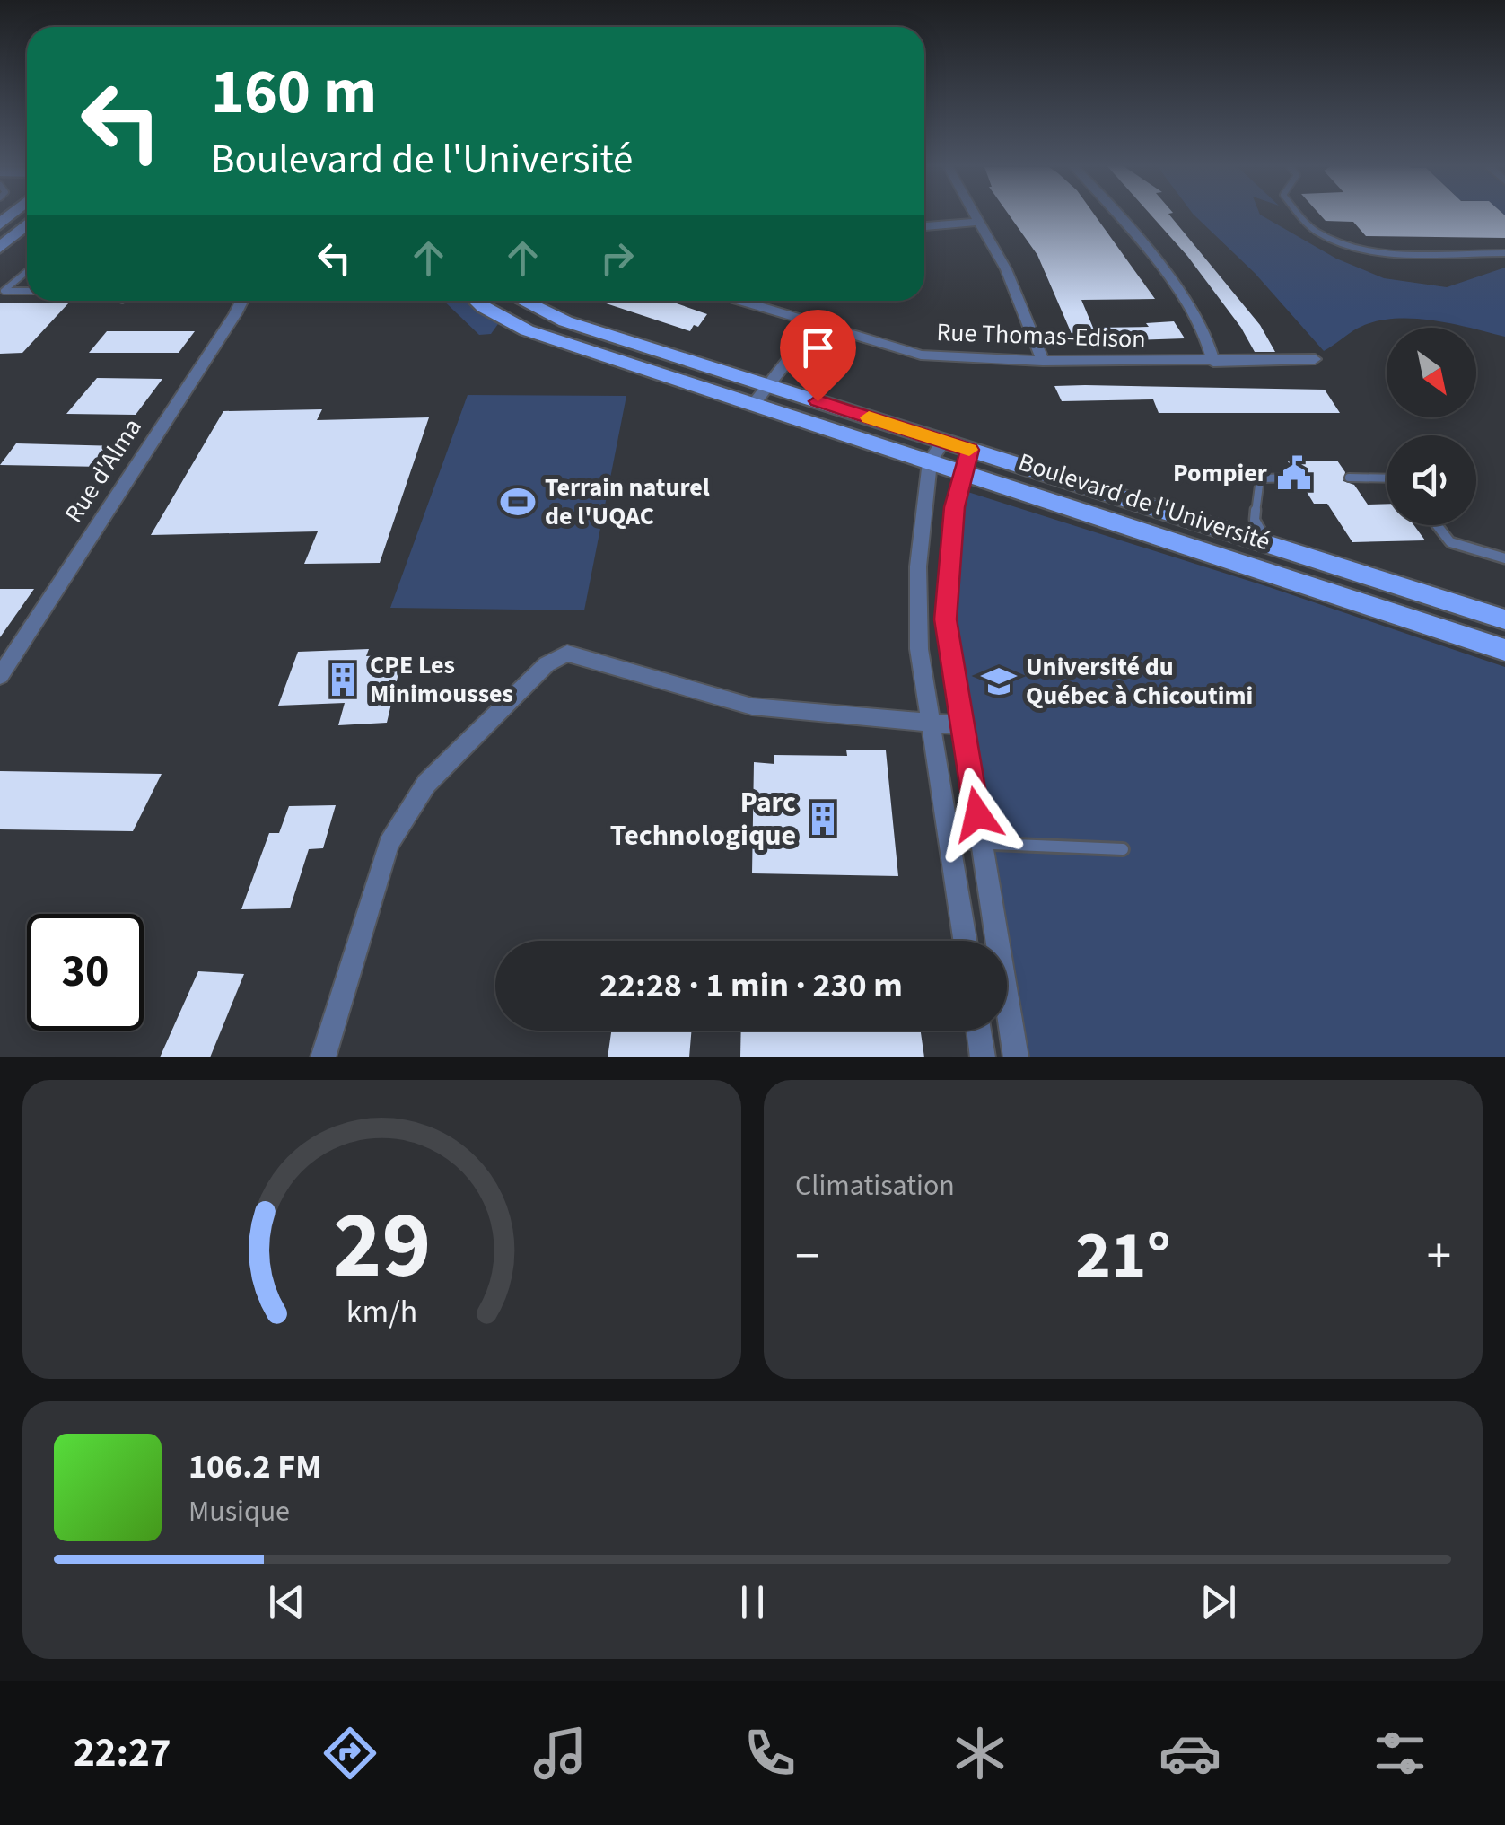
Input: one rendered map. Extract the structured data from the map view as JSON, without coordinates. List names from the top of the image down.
{
  "streets": {
    "main road": ["Boulevard de l'Université"],
    "street": ["Rue Thomas-Edison", "Rue d'Alma"]
  },
  "places": {
    "public building": ["Pompier"],
    "sports": ["Terrain naturel de l'UQAC"],
    "building": ["CPE Les Minimousses", "Parc Technologique"],
    "school or university": ["Université du Québec à Chicoutimi"]
  },
  "north": "bottom right",
  "page": {
    "turn": ["160 m", "Boulevard de l'Université"],
    "limit": "30",
    "trip": "22:28 · 1 min · 230 m",
    "tile": "Climatisation",
    "heat": ["−", "21°", "+"],
    "song": ["106.2 FM", "Musique"],
    "tabs": "22:27",
    "gauge": ["29", "km/h"]
  }
}
